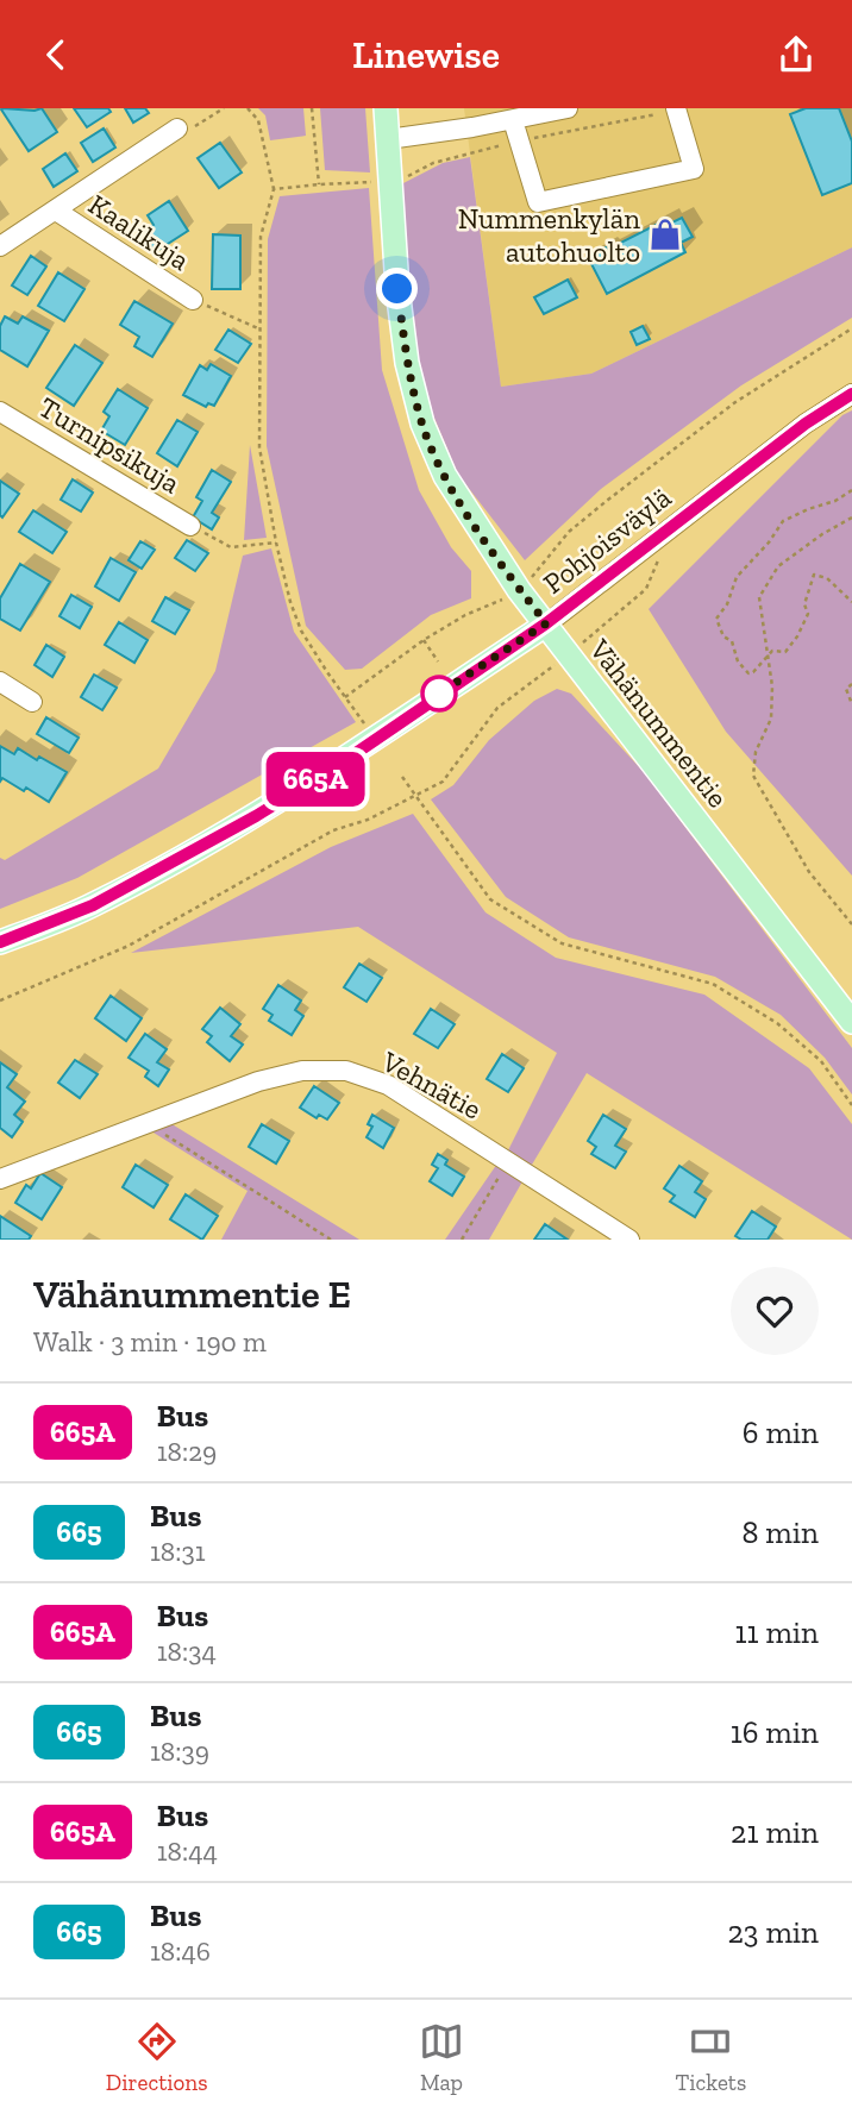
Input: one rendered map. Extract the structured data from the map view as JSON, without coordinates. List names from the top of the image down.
{
  "streets": {
    "main road": ["Pohjoisväylä", "Vähänummentie"],
    "street": ["Kaalikuja", "Turnipsikuja", "Vehnätie"]
  },
  "crossings": [
    ["Pohjoisväylä", "Vähänummentie"]
  ],
  "places": {
    "shop": ["Nummenkylän autohuolto"]
  },
  "lines": ["bus line 665A"],
  "page": {
    "header": "Linewise",
    "on_map": "665A",
    "heading": ["Vähänummentie E", "Walk · 3 min · 190 m"],
    "list": [
      {
        "mark": "665A",
        "name": "Bus",
        "note": "18:29",
        "value": "6 min"
      },
      {
        "mark": "665",
        "name": "Bus",
        "note": "18:31",
        "value": "8 min"
      },
      {
        "mark": "665A",
        "name": "Bus",
        "note": "18:34",
        "value": "11 min"
      },
      {
        "mark": "665",
        "name": "Bus",
        "note": "18:39",
        "value": "16 min"
      },
      {
        "mark": "665A",
        "name": "Bus",
        "note": "18:44",
        "value": "21 min"
      },
      {
        "mark": "665",
        "name": "Bus",
        "note": "18:46",
        "value": "23 min"
      }
    ],
    "tabs": ["Directions", "Map", "Tickets"]
  }
}
